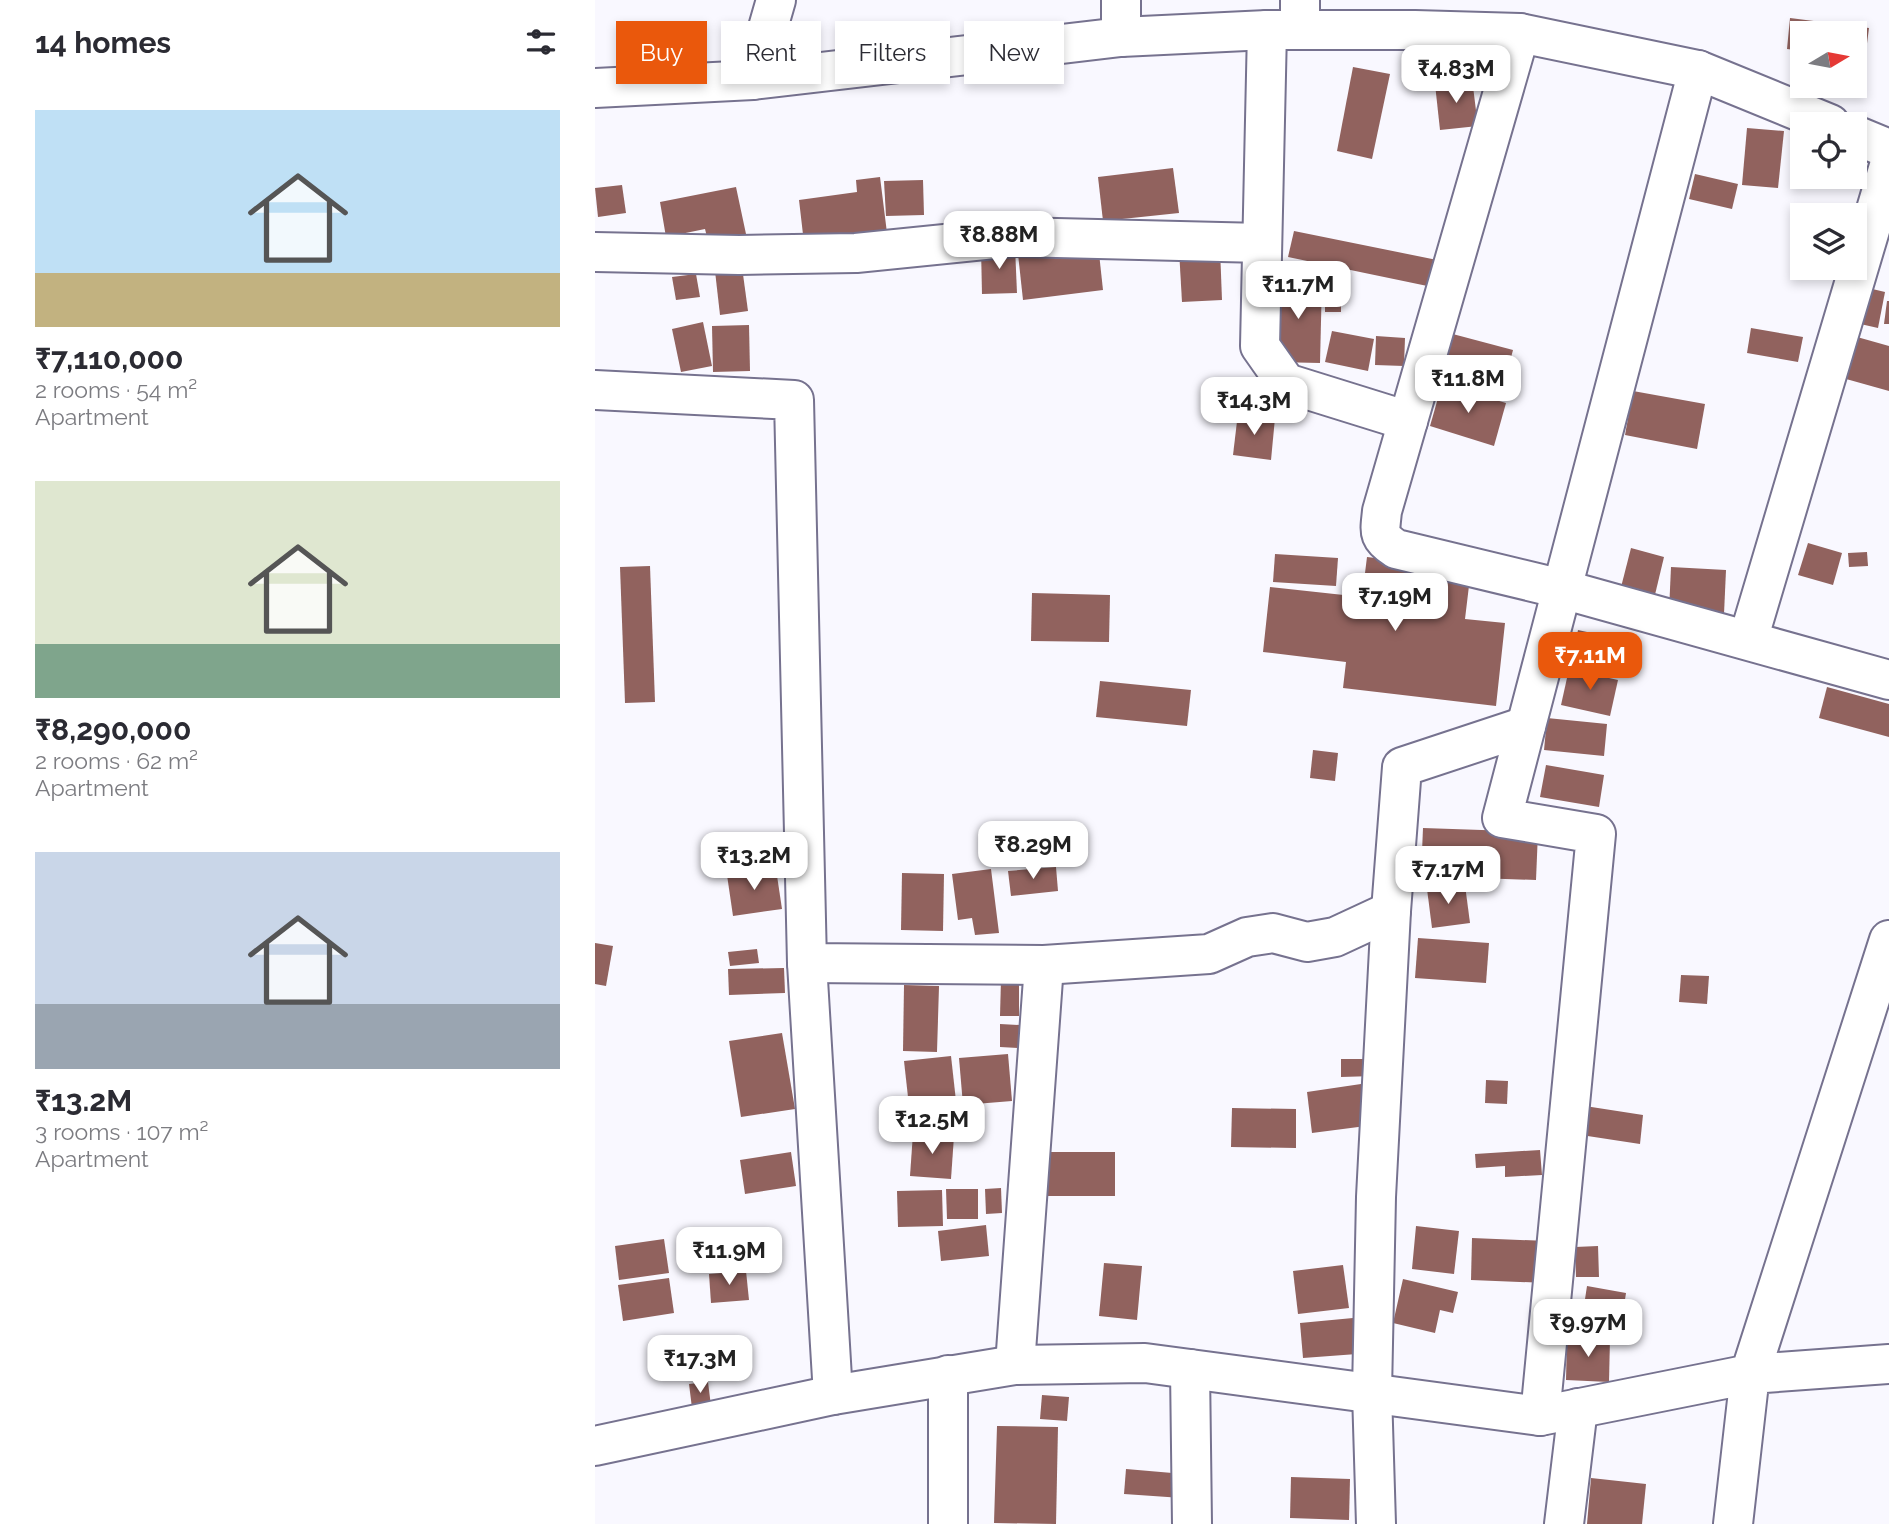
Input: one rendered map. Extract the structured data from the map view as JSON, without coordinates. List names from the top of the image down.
{
  "north": "right",
  "page": {
    "heading": "14 homes",
    "chip": [
      "Buy",
      "Rent",
      "Filters",
      "New"
    ],
    "price": [
      "₹4.83M",
      "₹8.88M",
      "₹11.7M",
      "₹11.8M",
      "₹14.3M",
      "₹7.19M",
      "₹7.11M",
      "₹8.29M",
      "₹13.2M",
      "₹7.17M",
      "₹12.5M",
      "₹11.9M",
      "₹9.97M",
      "₹17.3M"
    ],
    "list": [
      {
        "name": "₹7,110,000",
        "note": "2 rooms · 54 m² · Apartment"
      },
      {
        "name": "₹8,290,000",
        "note": "2 rooms · 62 m² · Apartment"
      },
      {
        "name": "₹13.2M",
        "note": "3 rooms · 107 m² · Apartment"
      }
    ]
  }
}
